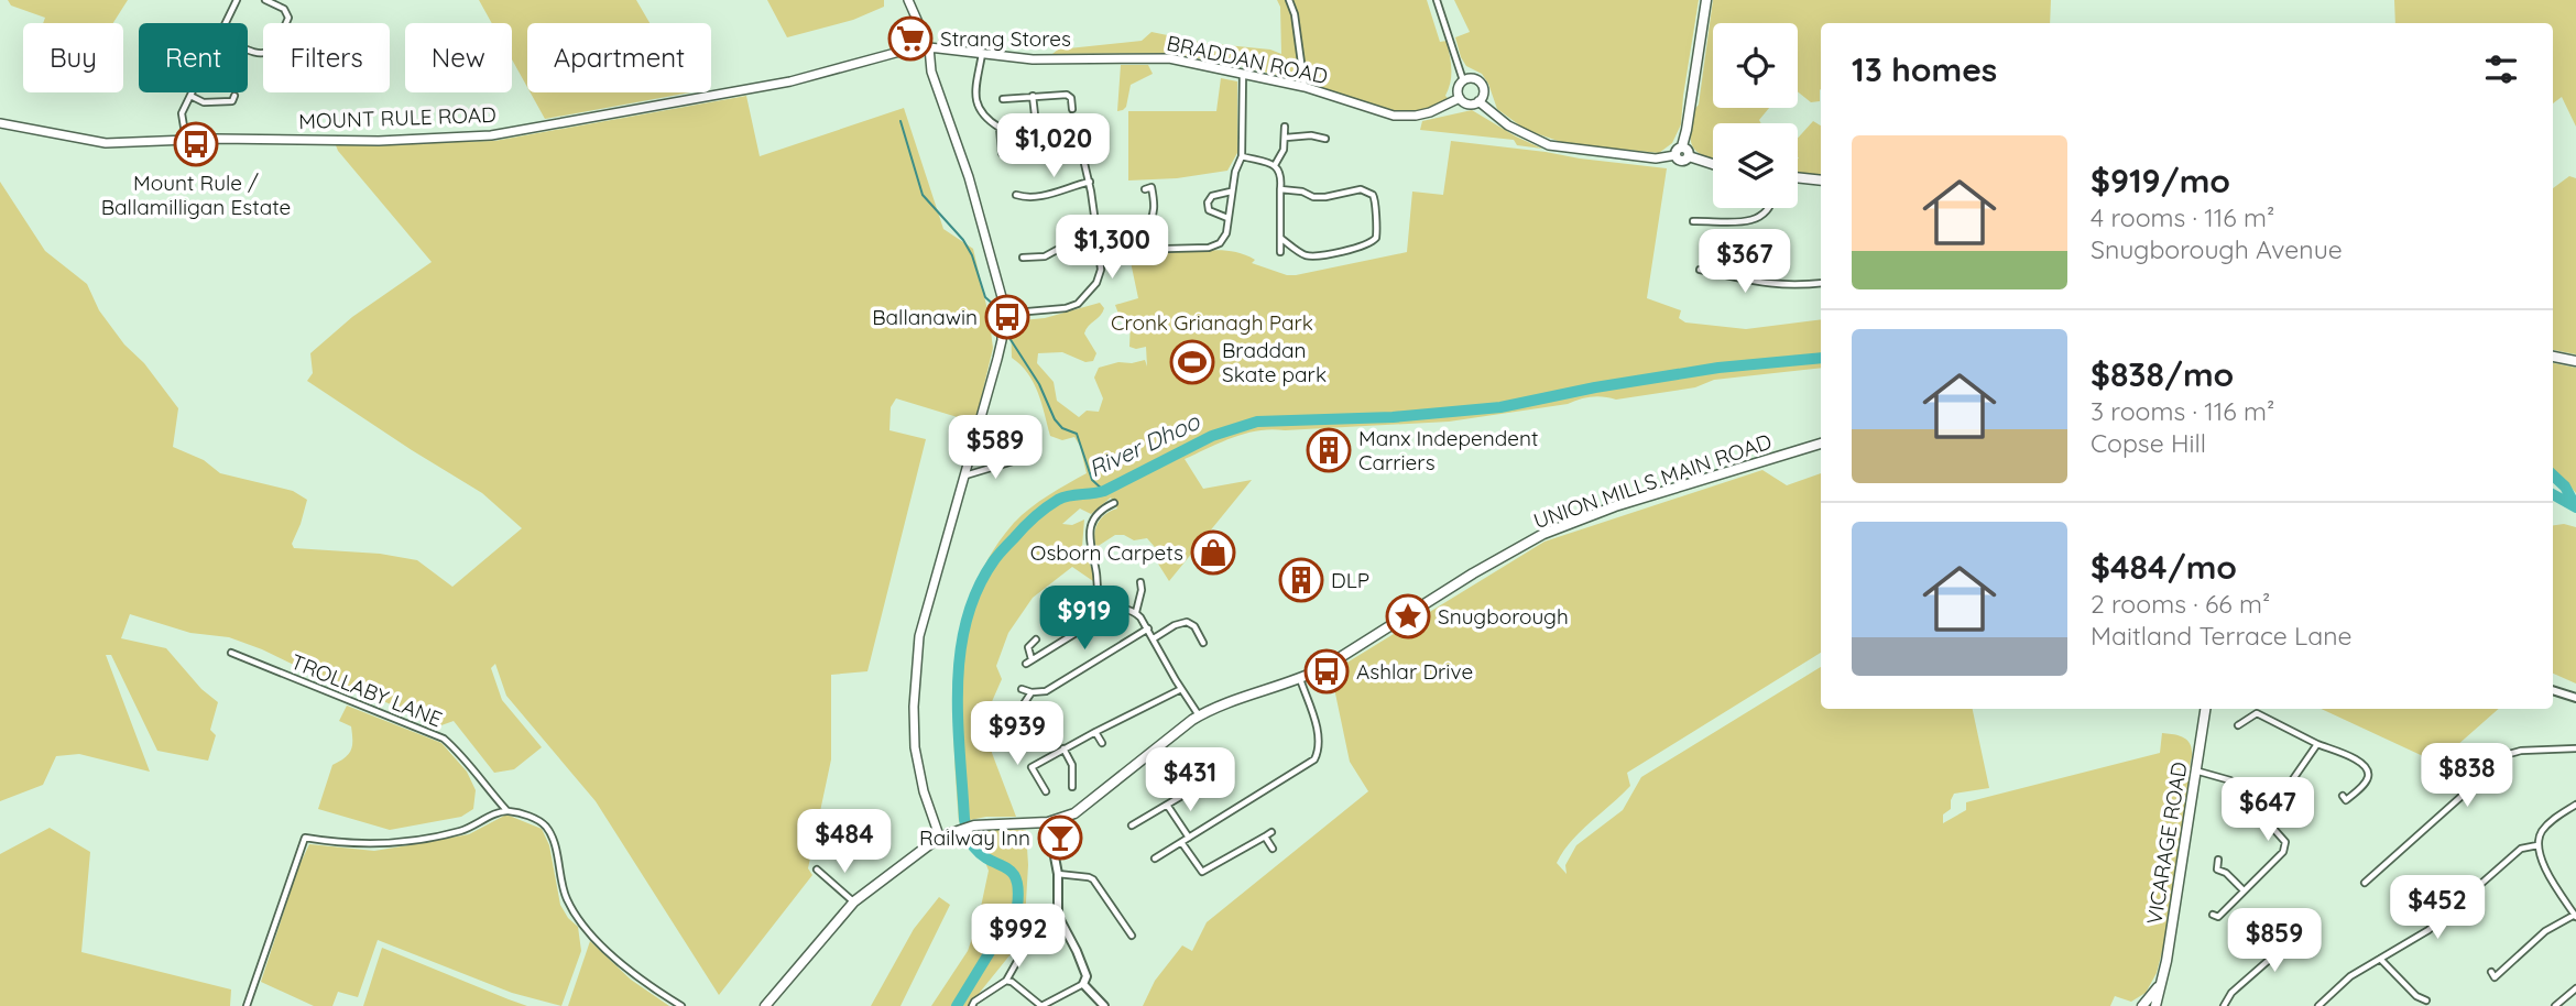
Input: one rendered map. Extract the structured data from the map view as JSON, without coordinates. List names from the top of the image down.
{
  "streets": {
    "highway": ["UNION MILLS MAIN ROAD", "VICARAGE ROAD"],
    "main road": ["BRADDAN ROAD", "MOUNT RULE ROAD"],
    "street": ["TROLLABY LANE"]
  },
  "crossings": [
    ["BRADDAN ROAD", "MOUNT RULE ROAD"]
  ],
  "water": ["River Dhoo"],
  "parks": ["Cronk Grianagh Park"],
  "places": {
    "supermarket": ["Strang Stores"],
    "bus stop": ["Mount Rule / Ballamilligan Estate", "Ballanawin", "Ashlar Drive"],
    "sports": ["Braddan Skate park"],
    "building": ["Manx Independent Carriers", "DLP"],
    "shop": ["Osborn Carpets"],
    "place": ["Snugborough"],
    "bar": ["Railway Inn"]
  },
  "page": {
    "chip": [
      "Buy",
      "Rent",
      "Filters",
      "New",
      "Apartment"
    ],
    "heading": "13 homes",
    "price": [
      "$1,020",
      "$1,300",
      "$367",
      "$589",
      "$919",
      "$939",
      "$838",
      "$431",
      "$647",
      "$484",
      "$452",
      "$992",
      "$859"
    ],
    "list": [
      {
        "name": "$919/mo",
        "note": "4 rooms · 116 m² · Snugborough Avenue"
      },
      {
        "name": "$838/mo",
        "note": "3 rooms · 116 m² · Copse Hill"
      },
      {
        "name": "$484/mo",
        "note": "2 rooms · 66 m² · Maitland Terrace Lane"
      }
    ]
  }
}
